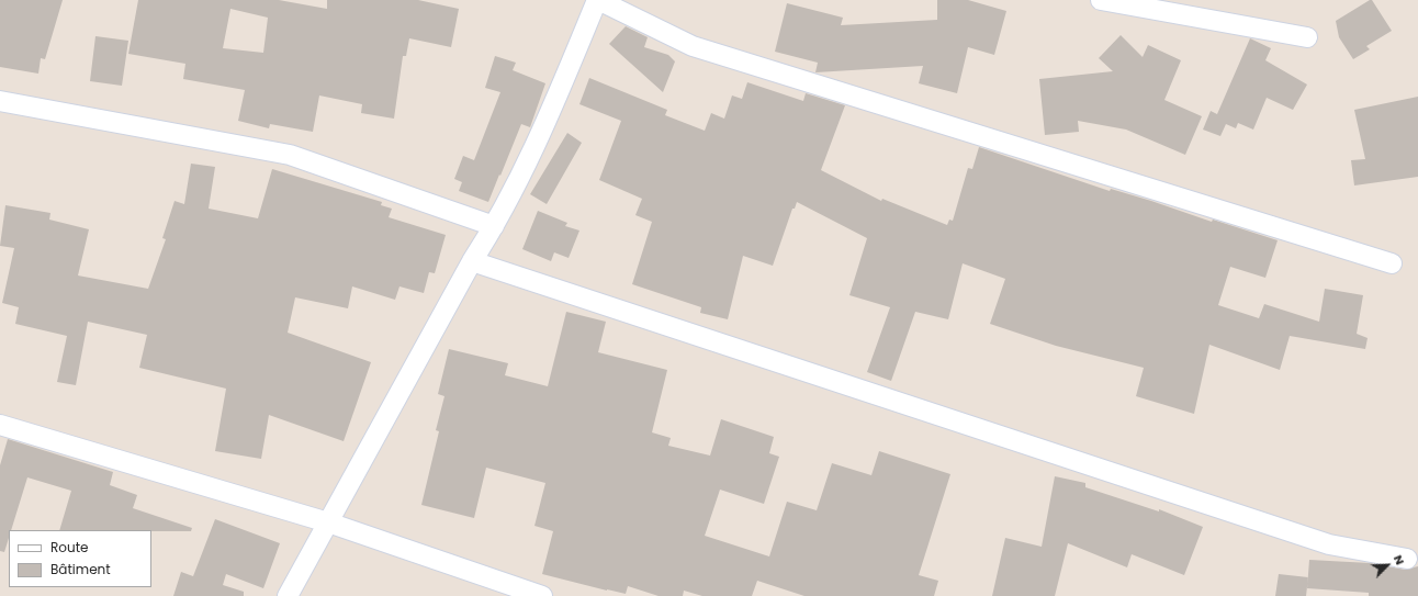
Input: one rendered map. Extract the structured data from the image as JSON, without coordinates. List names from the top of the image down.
{
  "legend": ["Route", "Bâtiment"],
  "north": "top right"
}
